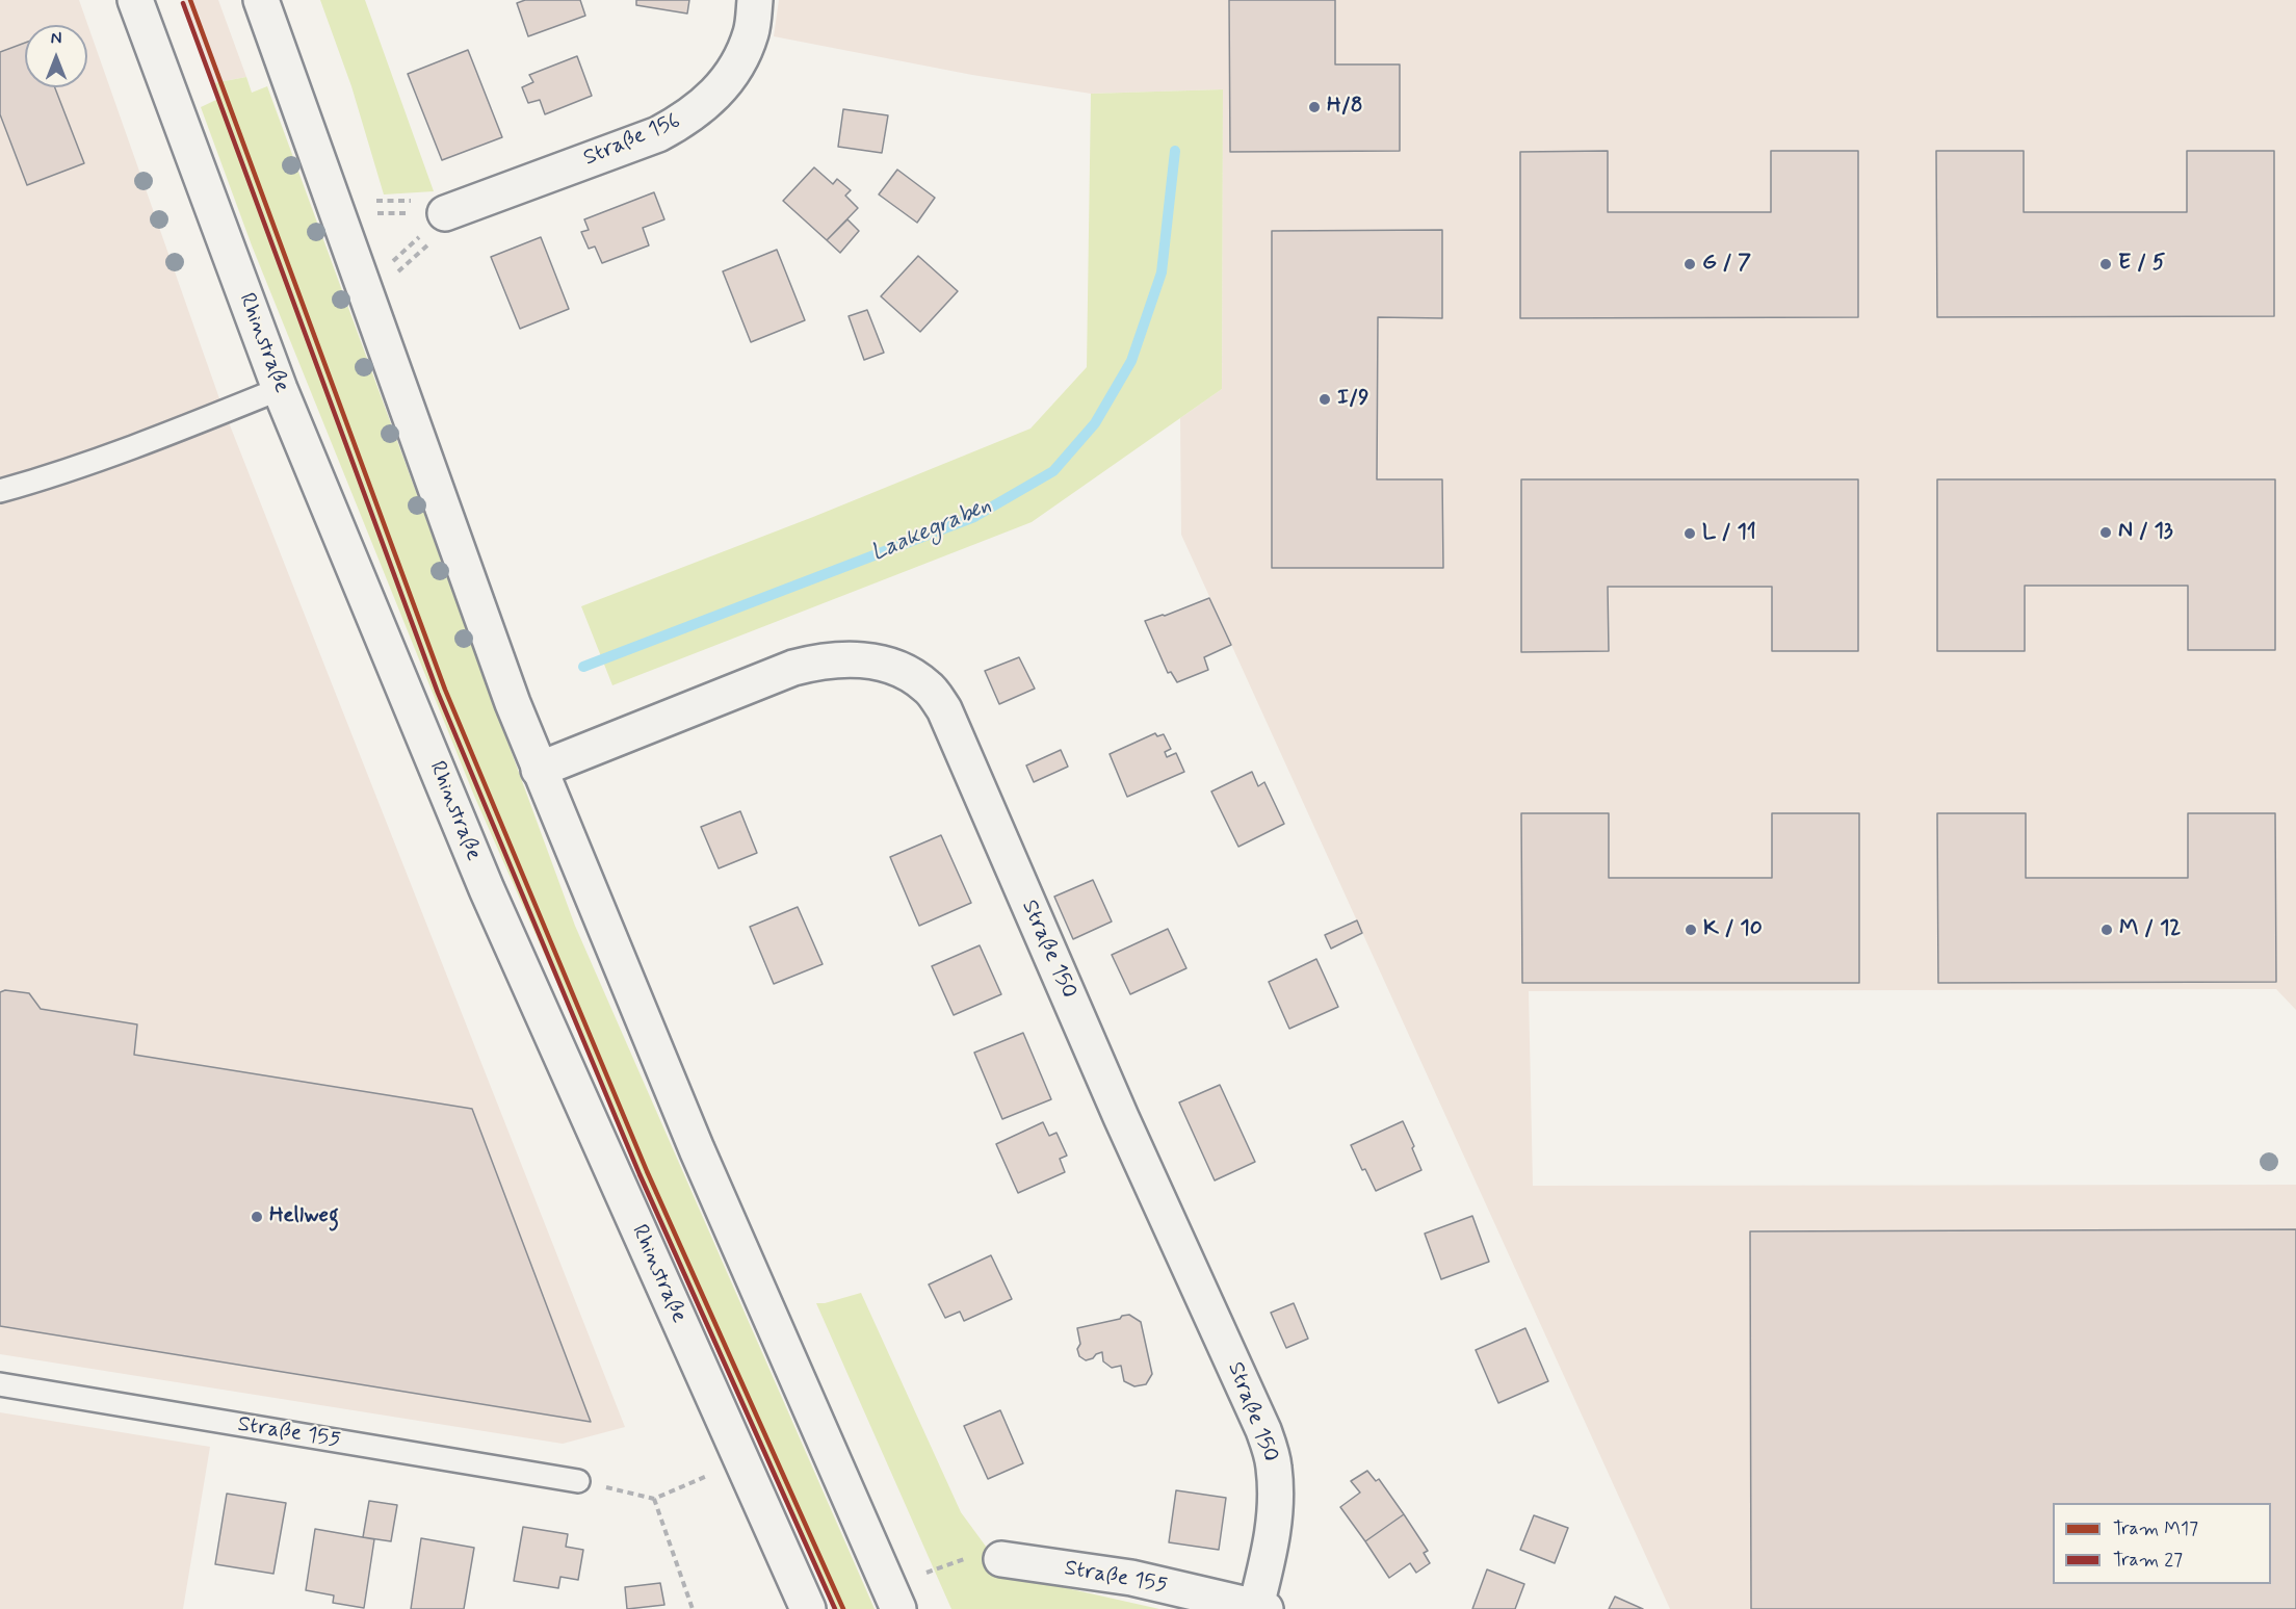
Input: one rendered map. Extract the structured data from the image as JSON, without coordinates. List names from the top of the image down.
{
  "streets": {
    "main road": [
      "Straße 156",
      "Rhinstraße",
      "Straße 150",
      "Straße 155"
    ]
  },
  "crossings": [
    ["Straße 150", "Straße 155"]
  ],
  "water": ["Laakegraben"],
  "places": [
    "H/8",
    "G / 7",
    "E / 5",
    "I/9",
    "N / 13",
    "L / 11",
    "K / 10",
    "M / 12",
    "Hellweg"
  ],
  "lines": ["tram line M17", "tram line 27"],
  "legend": ["Tram M17", "Tram 27"],
  "north": "top"
}
